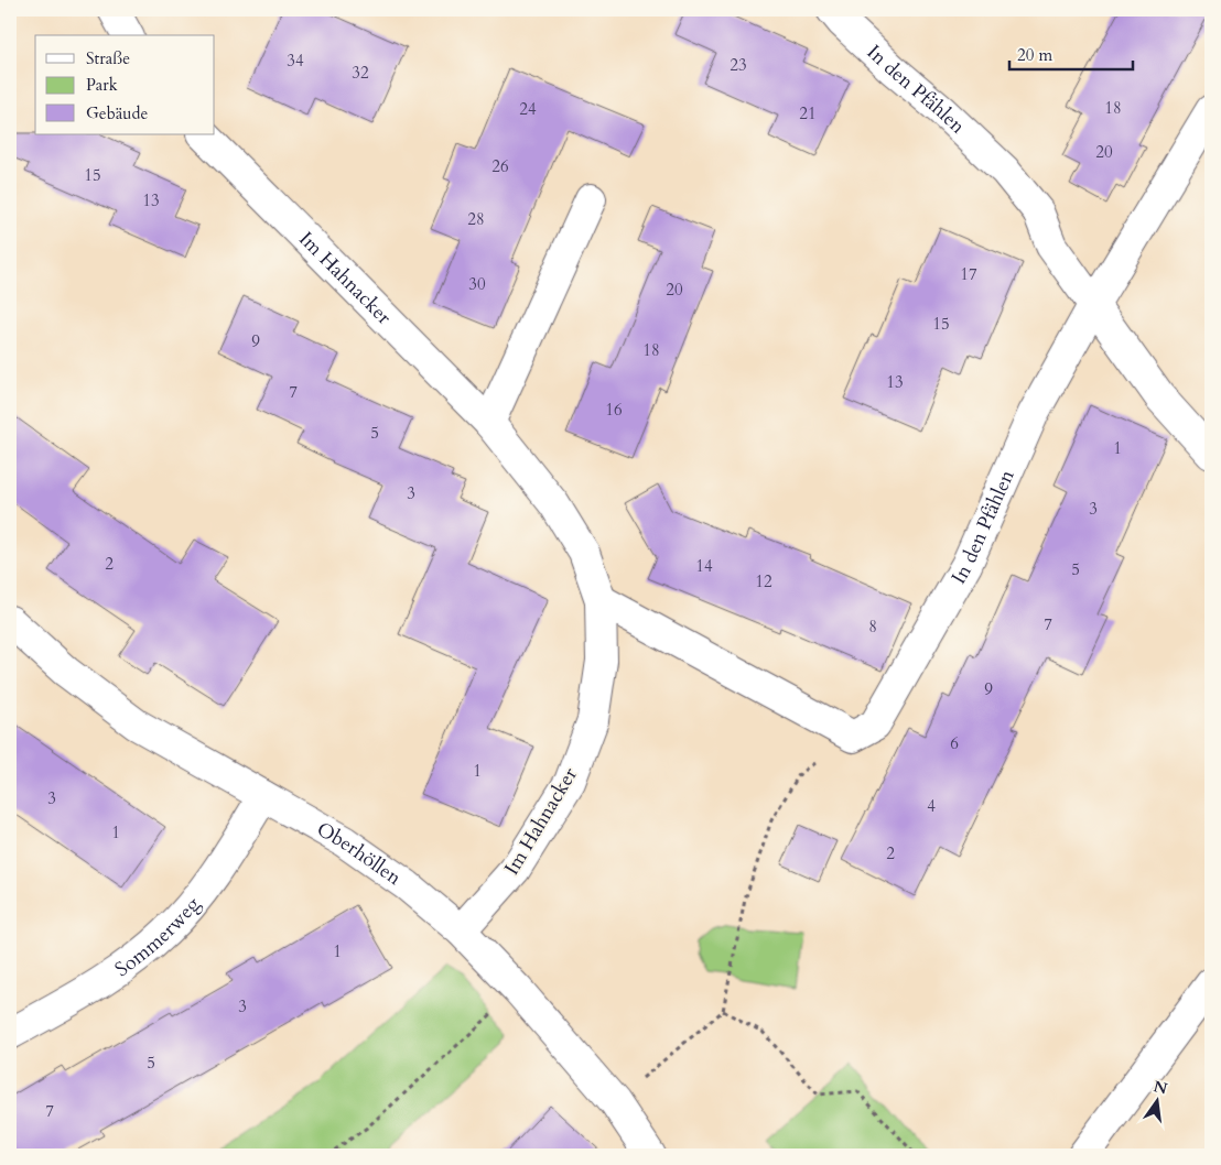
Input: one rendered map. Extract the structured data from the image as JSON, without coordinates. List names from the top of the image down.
{
  "streets": {
    "street": [
      "In den Pfählen",
      "Im Hahnacker",
      "Oberhöllen",
      "Sommerweg"
    ]
  },
  "crossings": [
    ["Im Hahnacker", "Oberhöllen"],
    ["Oberhöllen", "Sommerweg"]
  ],
  "house_numbers": [
    "34",
    "23",
    "32",
    "18",
    "24",
    "21",
    "20",
    "26",
    "15",
    "13",
    "28",
    "17",
    "30",
    "20",
    "15",
    "9",
    "18",
    "13",
    "7",
    "16",
    "5",
    "1",
    "3",
    "3",
    "2",
    "14",
    "5",
    "12",
    "7",
    "8",
    "9",
    "6",
    "1",
    "3",
    "4",
    "1",
    "2",
    "1",
    "3",
    "5",
    "7"
  ],
  "legend": ["Straße", "Park", "Gebäude"],
  "scale_bar": "20 m",
  "north": "top"
}
